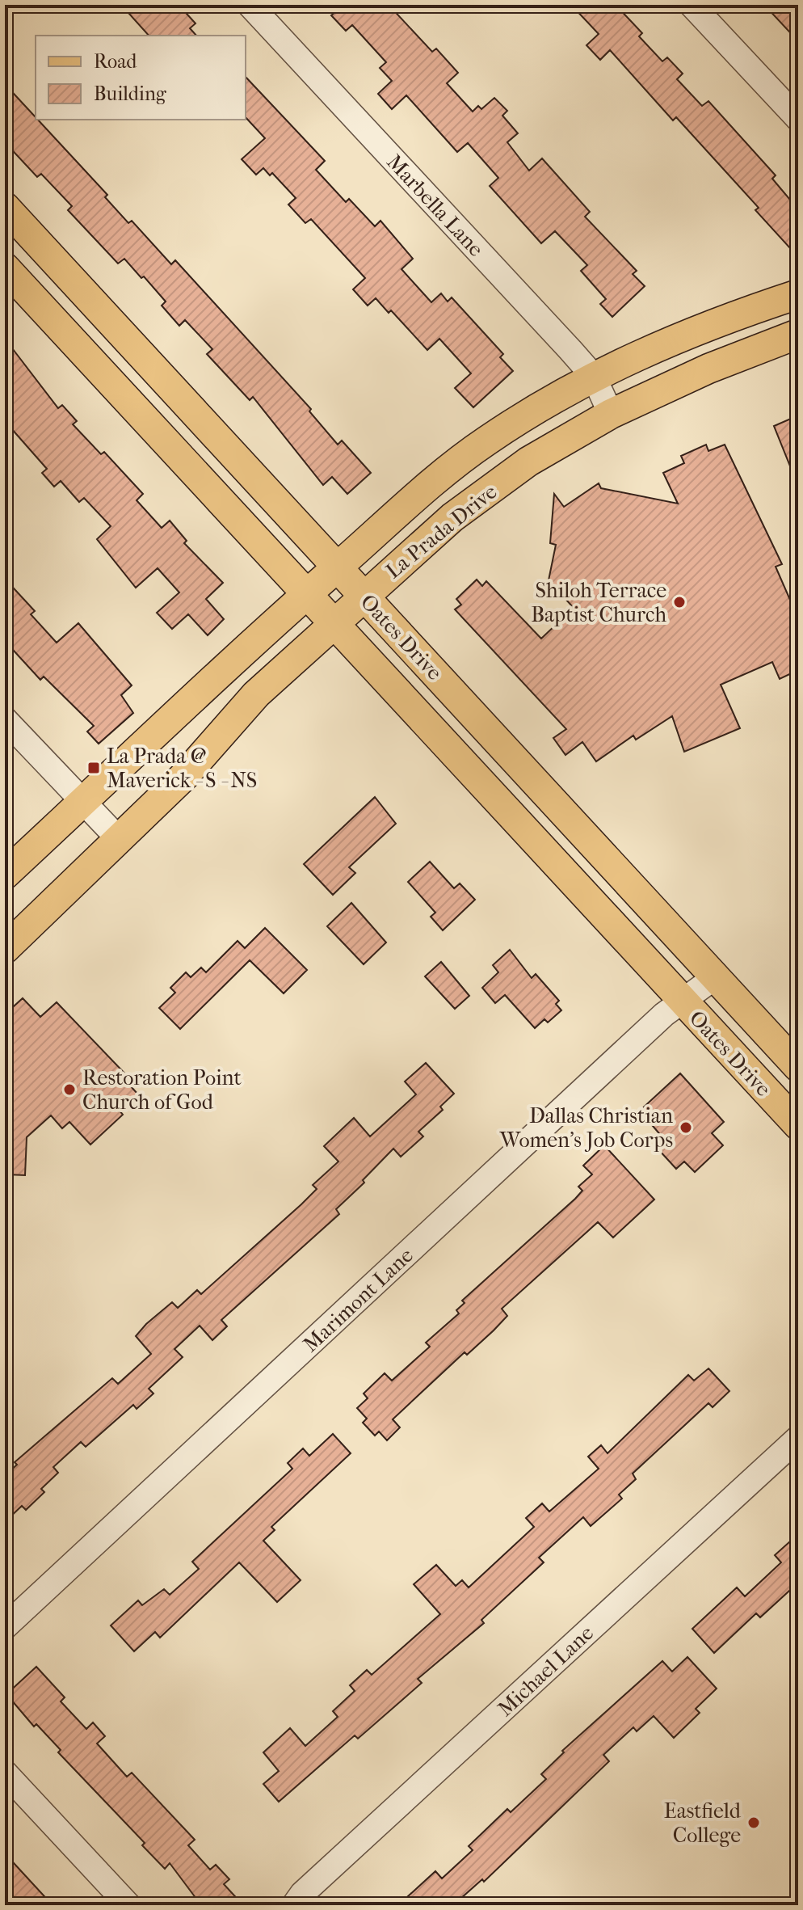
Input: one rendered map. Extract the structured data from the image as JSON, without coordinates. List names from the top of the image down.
{
  "streets": {
    "main road": ["La Prada Drive", "Oates Drive"],
    "street": ["Marbella Lane", "Marimont Lane", "Michael Lane"]
  },
  "crossings": [
    ["Marbella Lane", "La Prada Drive"],
    ["La Prada Drive", "Oates Drive"],
    ["Oates Drive", "Marimont Lane"]
  ],
  "places": {
    "other": [
      "Shiloh Terrace Baptist Church",
      "Restoration Point Church of God",
      "Dallas Christian Women's Job Corps",
      "Eastfield College"
    ],
    "transit": ["La Prada @ Maverick - S - NS"]
  },
  "legend": ["Road", "Building"]
}
